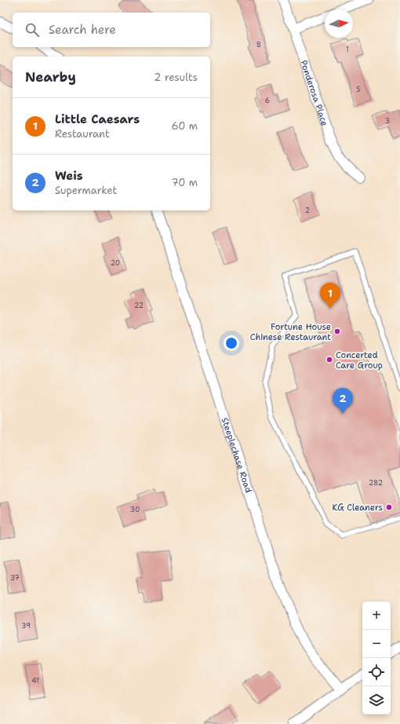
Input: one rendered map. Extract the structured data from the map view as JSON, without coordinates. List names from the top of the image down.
{
  "streets": {
    "street": ["Ponderosa Place", "Steeplechase Road"]
  },
  "places": ["Fortune House Chinese Restaurant", "Concerted Care Group", "KG Cleaners"],
  "house_numbers": [
    "8",
    "1",
    "5",
    "6",
    "3",
    "2",
    "20",
    "22",
    "282",
    "30",
    "37",
    "39",
    "41"
  ],
  "north": "right",
  "page": {
    "search": "Search here",
    "heading": ["Nearby", "2 results"],
    "list": [
      {
        "mark": "1",
        "name": "Little Caesars",
        "note": "Restaurant",
        "value": "60 m"
      },
      {
        "mark": "2",
        "name": "Weis",
        "note": "Supermarket",
        "value": "70 m"
      }
    ],
    "pins": ["1", "2"],
    "map_buttons": ["+", "−"]
  }
}
